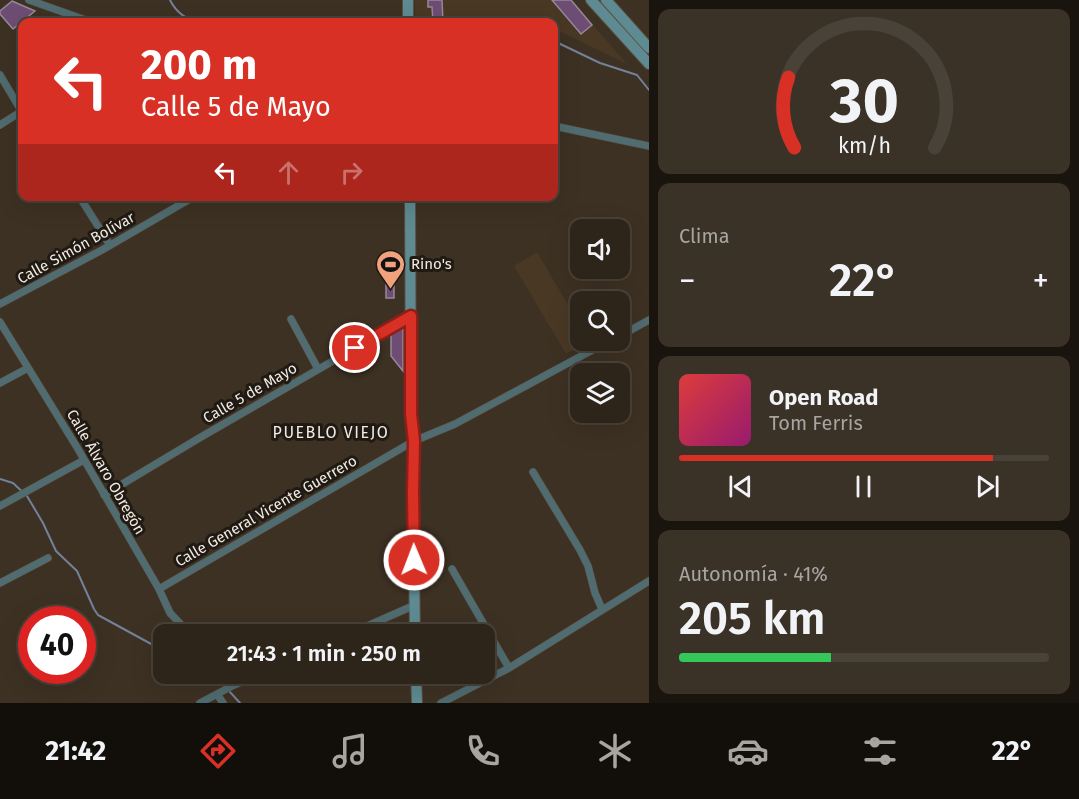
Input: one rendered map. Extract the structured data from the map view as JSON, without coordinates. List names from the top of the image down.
{
  "streets": {
    "street": [
      "Calle Simón Bolívar",
      "Calle 5 de Mayo",
      "Calle Álvaro Obregón",
      "Calle General Vicente Guerrero"
    ]
  },
  "crossings": [
    ["Calle 5 de Mayo", "Calle Álvaro Obregón"],
    ["Calle Álvaro Obregón", "Calle General Vicente Guerrero"]
  ],
  "districts": ["PUEBLO VIEJO"],
  "places": {
    "sports": ["Rino's"]
  },
  "page": {
    "turn": ["200 m", "Calle 5 de Mayo"],
    "tile": [
      "Clima",
      ["Autonomía · 41%", "205 km"]
    ],
    "heat": ["−", "22°", "+"],
    "song": ["Open Road", "Tom Ferris"],
    "limit": "40",
    "trip": "21:43 · 1 min · 250 m",
    "tabs": ["21:42", "22°"],
    "gauge": ["30", "km/h"]
  }
}
